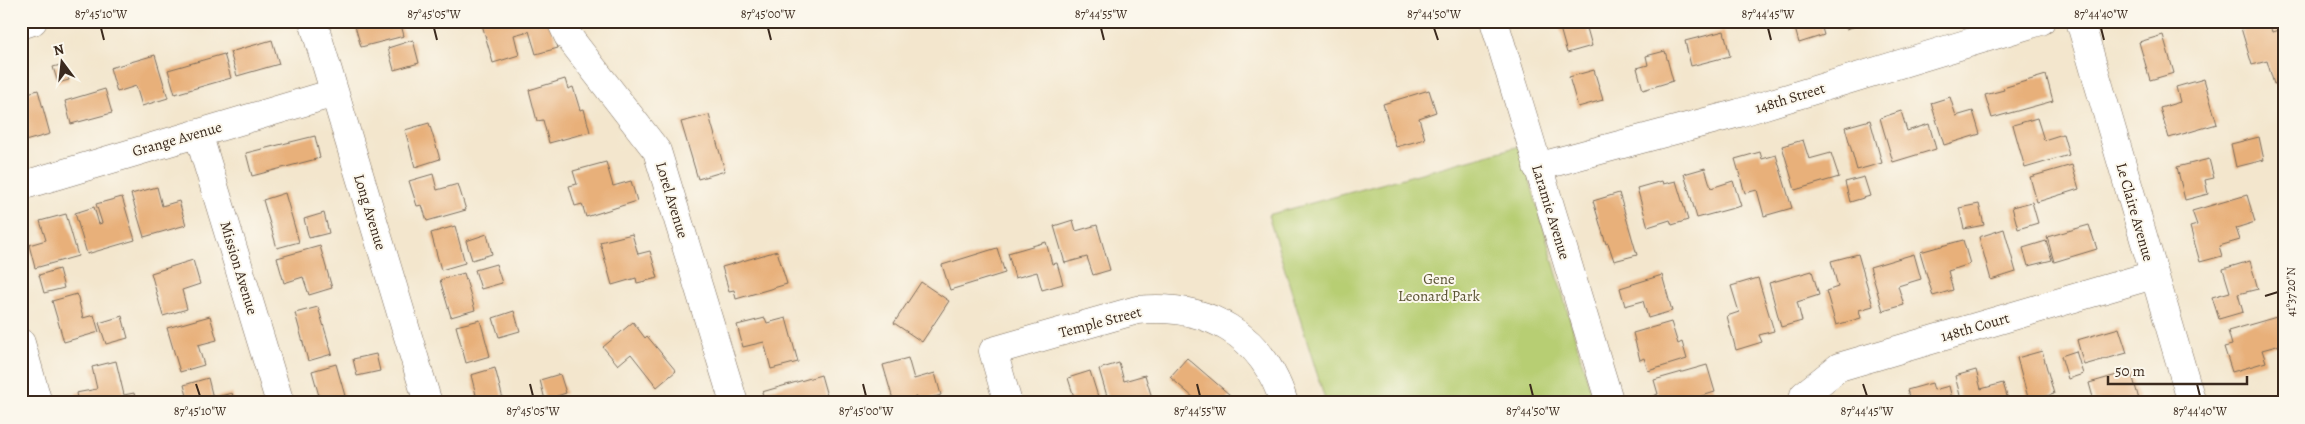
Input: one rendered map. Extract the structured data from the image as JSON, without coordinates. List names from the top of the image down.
{
  "streets": {
    "street": [
      "148th Street",
      "Grange Avenue",
      "Lorel Avenue",
      "Long Avenue",
      "Laramie Avenue",
      "Le Claire Avenue",
      "Mission Avenue",
      "Temple Street",
      "148th Court"
    ]
  },
  "crossings": [
    ["148th Street", "Laramie Avenue"],
    ["Grange Avenue", "Long Avenue"],
    ["Grange Avenue", "Mission Avenue"],
    ["Le Claire Avenue", "148th Court"]
  ],
  "parks": ["Gene Leonard Park"],
  "scale_bar": "50 m",
  "north": "top",
  "coordinates": [
    "87°45'10\"W",
    "87°45'05\"W",
    "87°45'00\"W",
    "87°44'55\"W",
    "87°44'50\"W",
    "87°44'45\"W",
    "87°44'40\"W",
    "41°37'20\"N"
  ]
}
